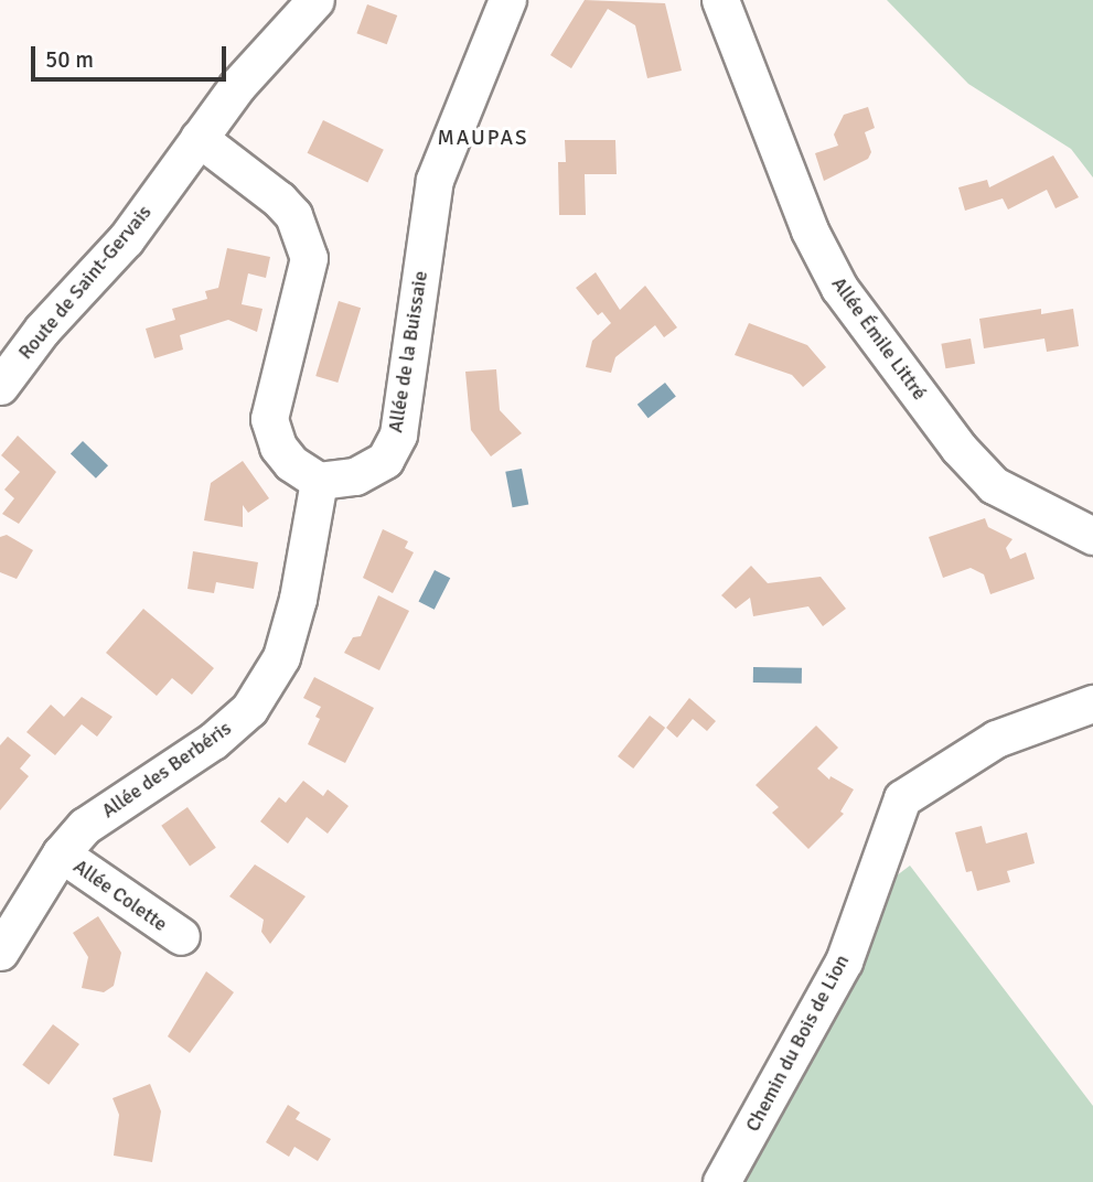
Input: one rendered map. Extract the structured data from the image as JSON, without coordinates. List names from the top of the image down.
{
  "streets": {
    "street": [
      "Route de Saint-Gervais",
      "Allée Émile Littré",
      "Allée de la Buissaie",
      "Allée des Berbéris",
      "Allée Colette",
      "Chemin du Bois de Lion"
    ]
  },
  "crossings": [
    ["Allée de la Buissaie", "Allée des Berbéris"],
    ["Allée des Berbéris", "Allée Colette"]
  ],
  "districts": ["MAUPAS"],
  "scale_bar": "50 m"
}
